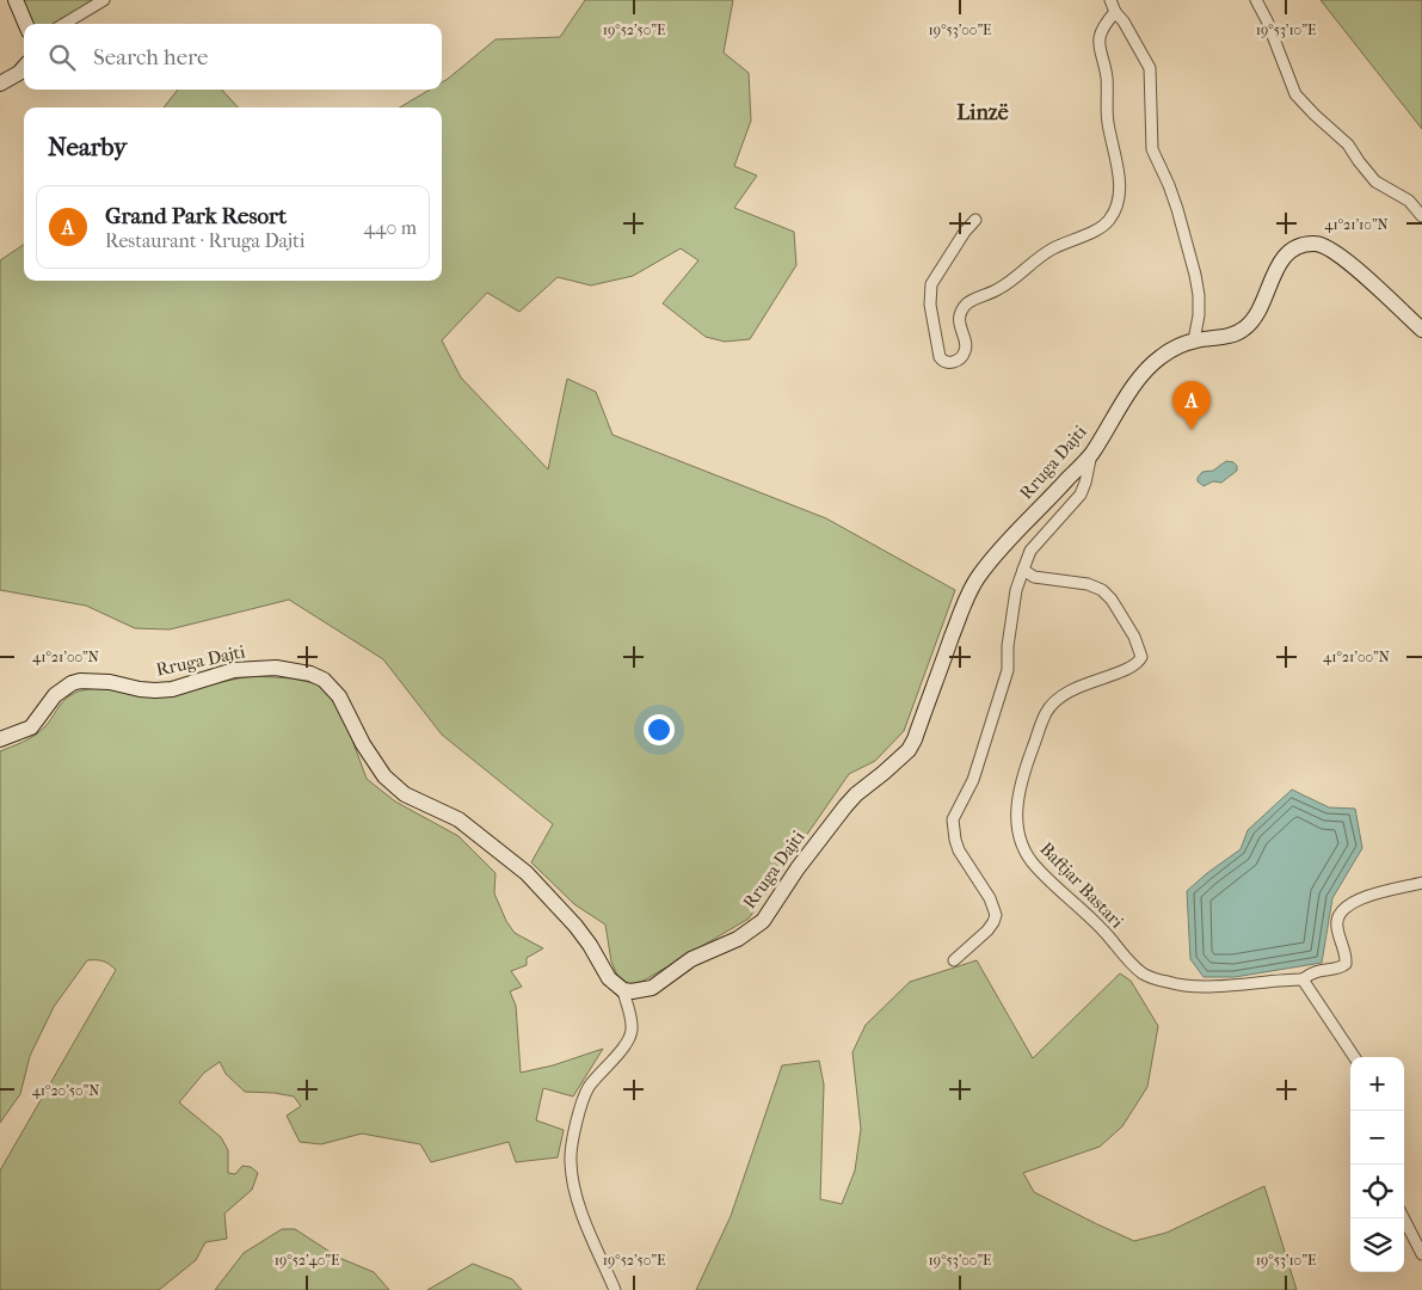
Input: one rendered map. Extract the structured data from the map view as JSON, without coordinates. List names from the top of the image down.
{
  "streets": {
    "main road": ["Rruga Dajti"],
    "street": ["Baftjar Bastari"]
  },
  "districts": ["Linzë"],
  "page": {
    "search": "Search here",
    "heading": "Nearby",
    "list": [
      {
        "mark": "A",
        "name": "Grand Park Resort",
        "note": "Restaurant · Rruga Dajti",
        "value": "440 m"
      }
    ],
    "pins": "A",
    "map_buttons": ["+", "−"]
  },
  "coordinates": [
    "19°52'50\"E",
    "19°53'00\"E",
    "19°53'10\"E",
    "41°21'10\"N",
    "41°21'00\"N",
    "41°20'50\"N",
    "19°52'40\"E"
  ]
}
